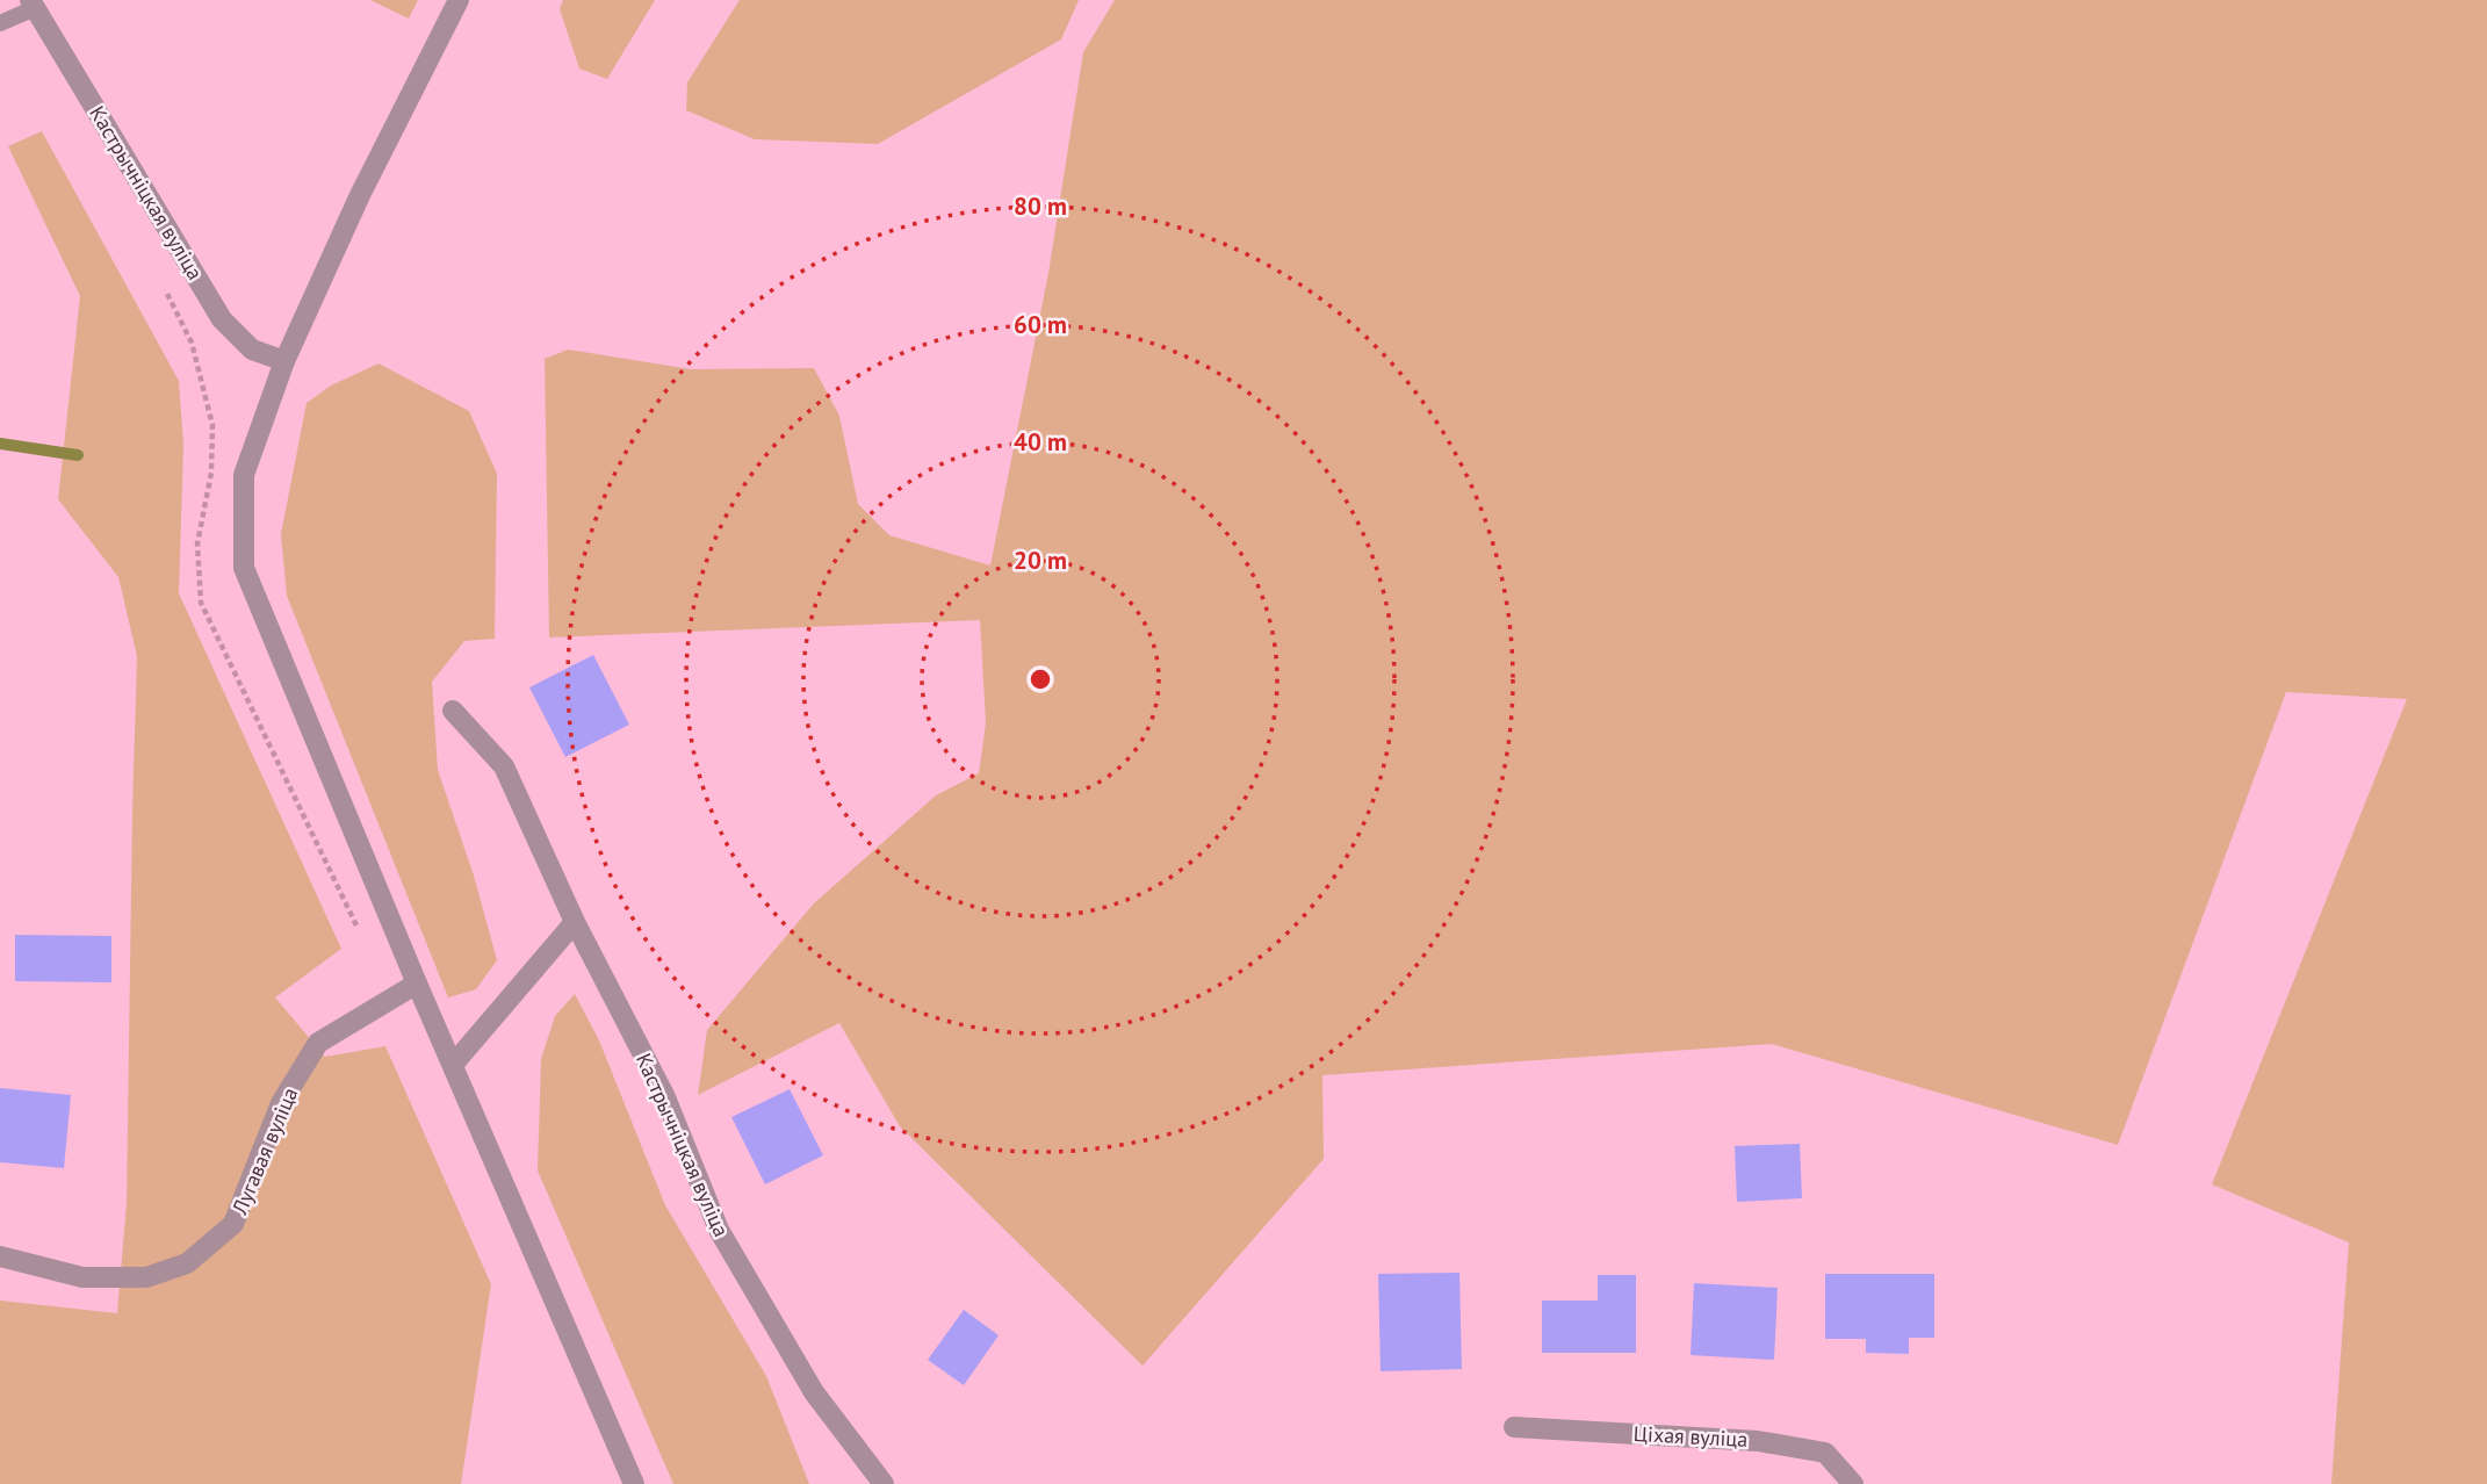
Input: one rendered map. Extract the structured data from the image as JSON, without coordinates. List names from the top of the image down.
{
  "streets": {
    "street": ["Кастрычніцкая вуліца", "Лугавая вуліца", "Ціхая вуліца"]
  },
  "rings": [
    "80 m",
    "60 m",
    "40 m",
    "20 m"
  ]
}
